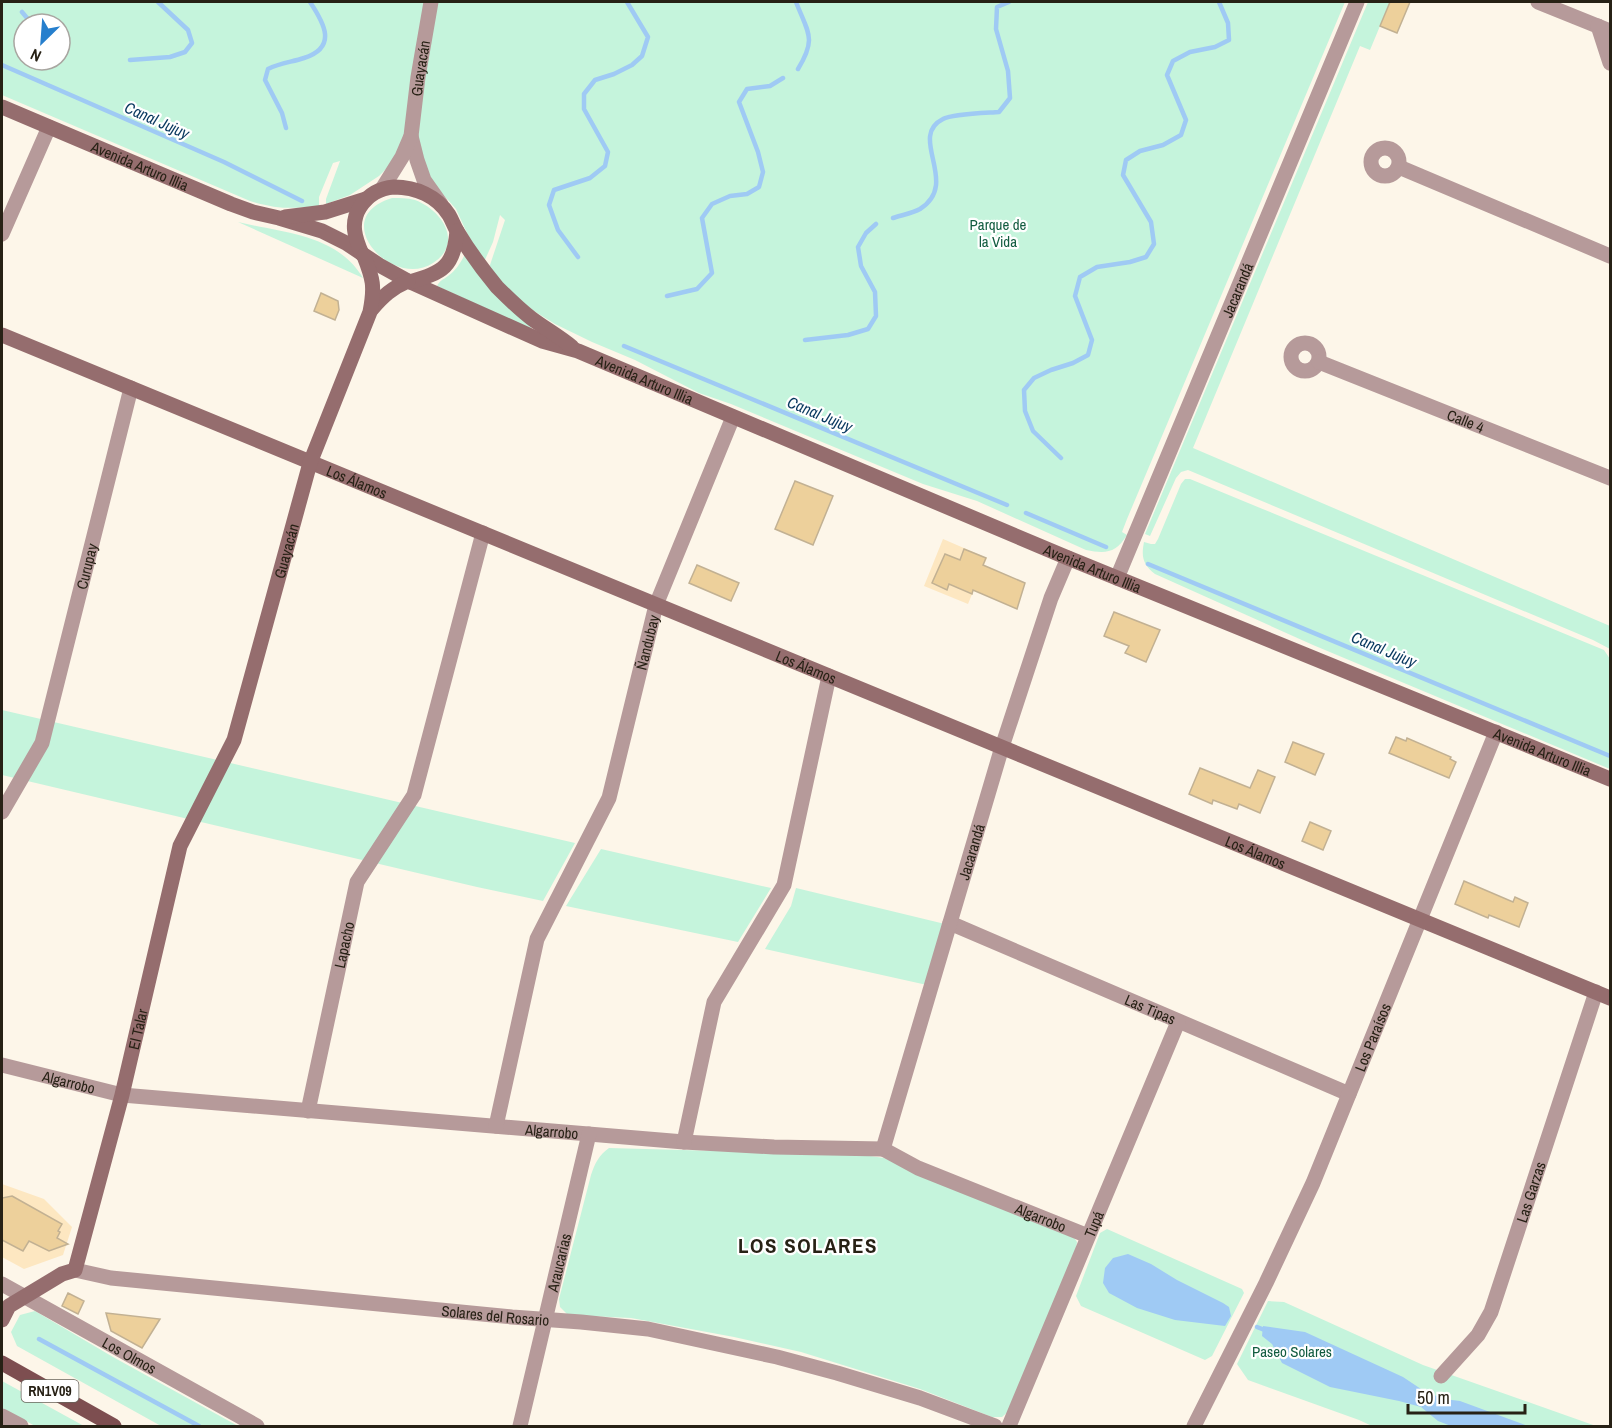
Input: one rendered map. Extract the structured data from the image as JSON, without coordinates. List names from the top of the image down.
{
  "streets": {
    "main road": ["RN1V09"],
    "street": [
      "Guayacán",
      "Avenida Arturo Illia",
      "Jacarandá",
      "Calle 4",
      "Los Álamos",
      "Curupay",
      "Ñandubay",
      "Lapacho",
      "Las Tipas",
      "El Talar",
      "Los Paraísos",
      "Algarrobo",
      "Las Garzas",
      "Tupá",
      "Araucarias",
      "Solares del Rosario",
      "Los Olmos"
    ]
  },
  "crossings": [
    ["Guayacán", "Avenida Arturo Illia"],
    ["Guayacán", "Los Álamos"],
    ["Guayacán", "El Talar"],
    ["Avenida Arturo Illia", "Jacarandá"],
    ["Avenida Arturo Illia", "Ñandubay"],
    ["Avenida Arturo Illia", "Los Paraísos"],
    ["Jacarandá", "Los Álamos"],
    ["Jacarandá", "Las Tipas"],
    ["Jacarandá", "Algarrobo"],
    ["Los Álamos", "Curupay"],
    ["Los Álamos", "Ñandubay"],
    ["Los Álamos", "Lapacho"],
    ["Los Álamos", "Los Paraísos"],
    ["Los Álamos", "Las Garzas"],
    ["Ñandubay", "Algarrobo"],
    ["Lapacho", "Algarrobo"],
    ["Las Tipas", "Los Paraísos"],
    ["Las Tipas", "Tupá"],
    ["El Talar", "Algarrobo"],
    ["El Talar", "Solares del Rosario"],
    ["Algarrobo", "Tupá"],
    ["Algarrobo", "Araucarias"],
    ["Araucarias", "Solares del Rosario"]
  ],
  "districts": ["LOS SOLARES"],
  "water": ["Canal Jujuy"],
  "parks": ["Parque de la Vida", "Paseo Solares"],
  "scale_bar": "50 m",
  "north": "bottom left"
}
